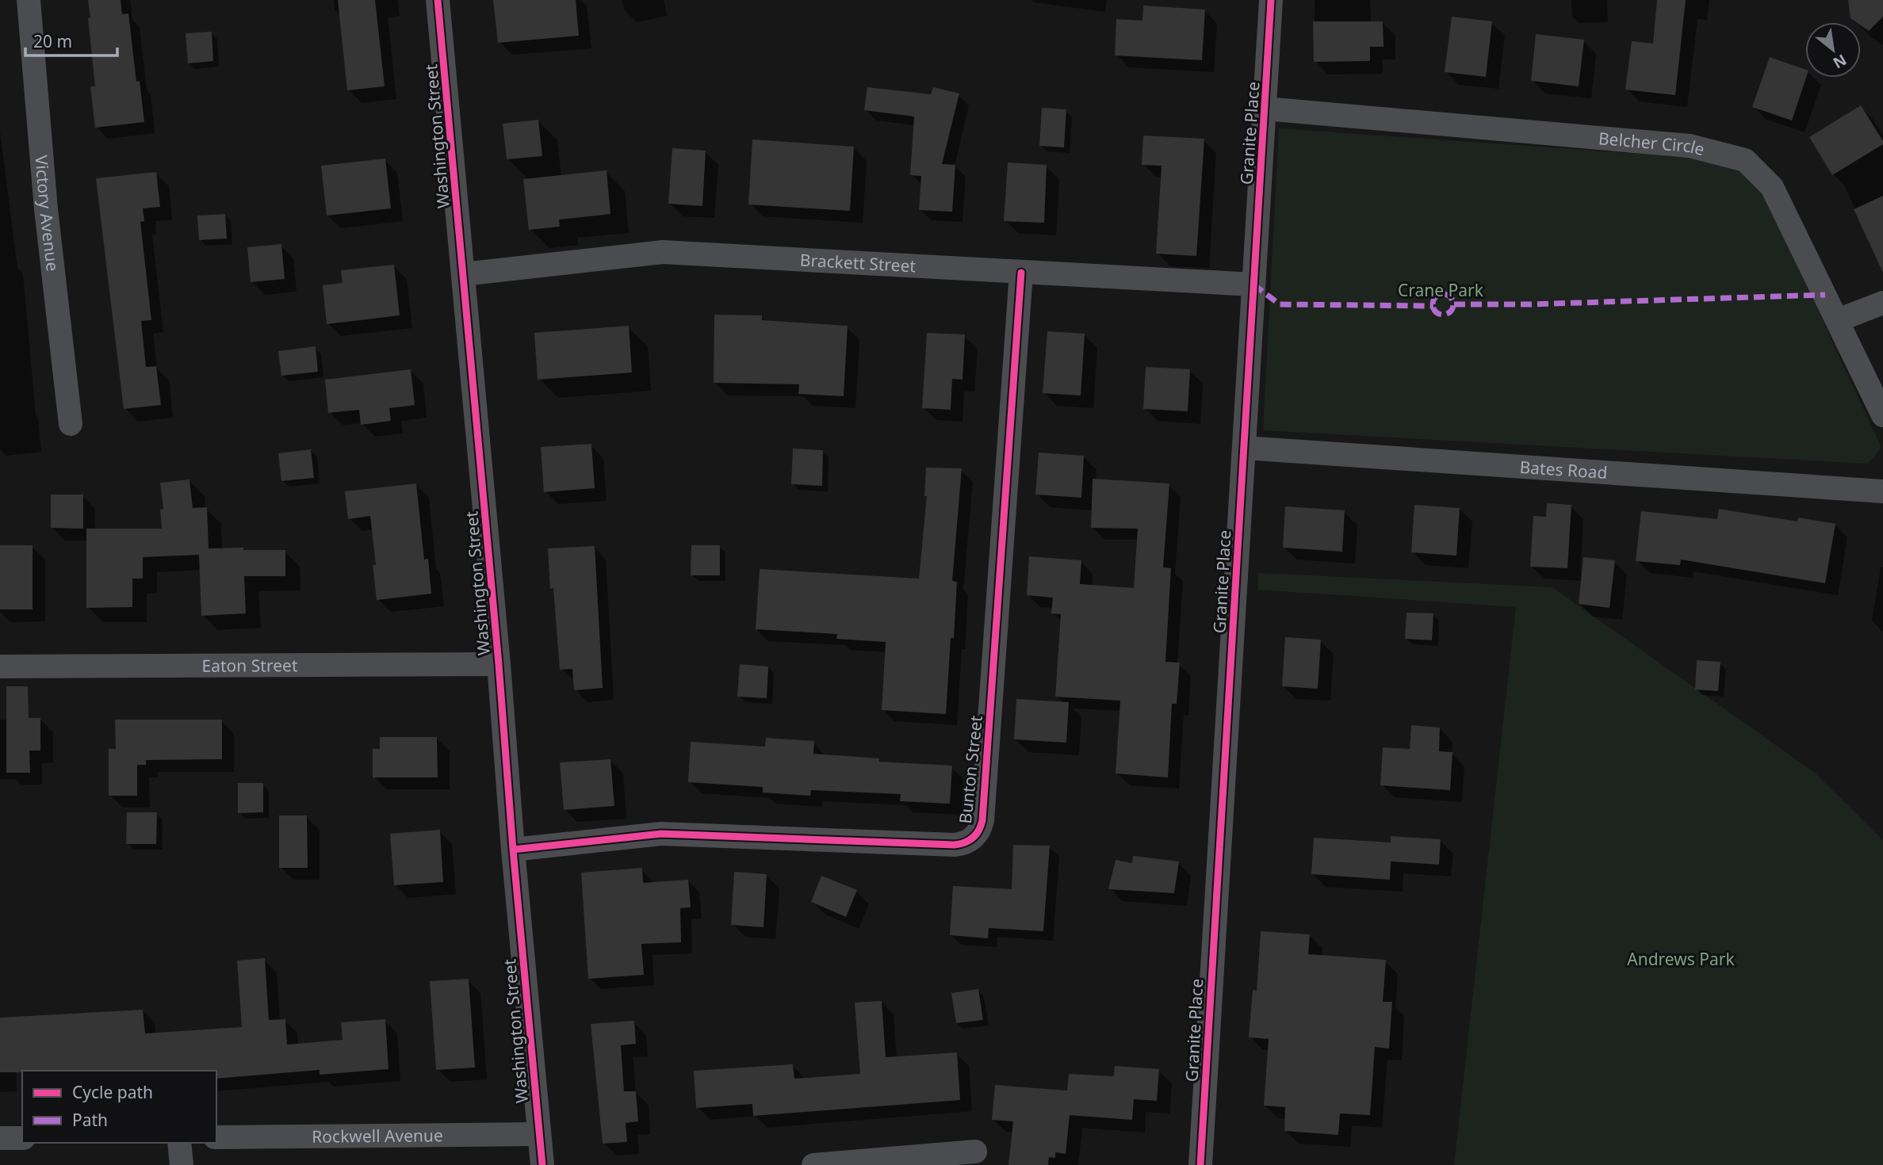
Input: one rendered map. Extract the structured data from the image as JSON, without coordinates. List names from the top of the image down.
{
  "streets": {
    "street": [
      "Granite Place",
      "Washington Street",
      "Belcher Circle",
      "Victory Avenue",
      "Brackett Street",
      "Bates Road",
      "Eaton Street",
      "Bunton Street",
      "Rockwell Avenue"
    ]
  },
  "crossings": [
    ["Granite Place", "Belcher Circle"],
    ["Granite Place", "Brackett Street"],
    ["Granite Place", "Bates Road"],
    ["Washington Street", "Brackett Street"],
    ["Washington Street", "Eaton Street"],
    ["Washington Street", "Bunton Street"],
    ["Washington Street", "Rockwell Avenue"],
    ["Brackett Street", "Bunton Street"]
  ],
  "parks": ["Crane Park", "Andrews Park"],
  "legend": ["Cycle path", "Path"],
  "scale_bar": "20 m",
  "north": "bottom right"
}
